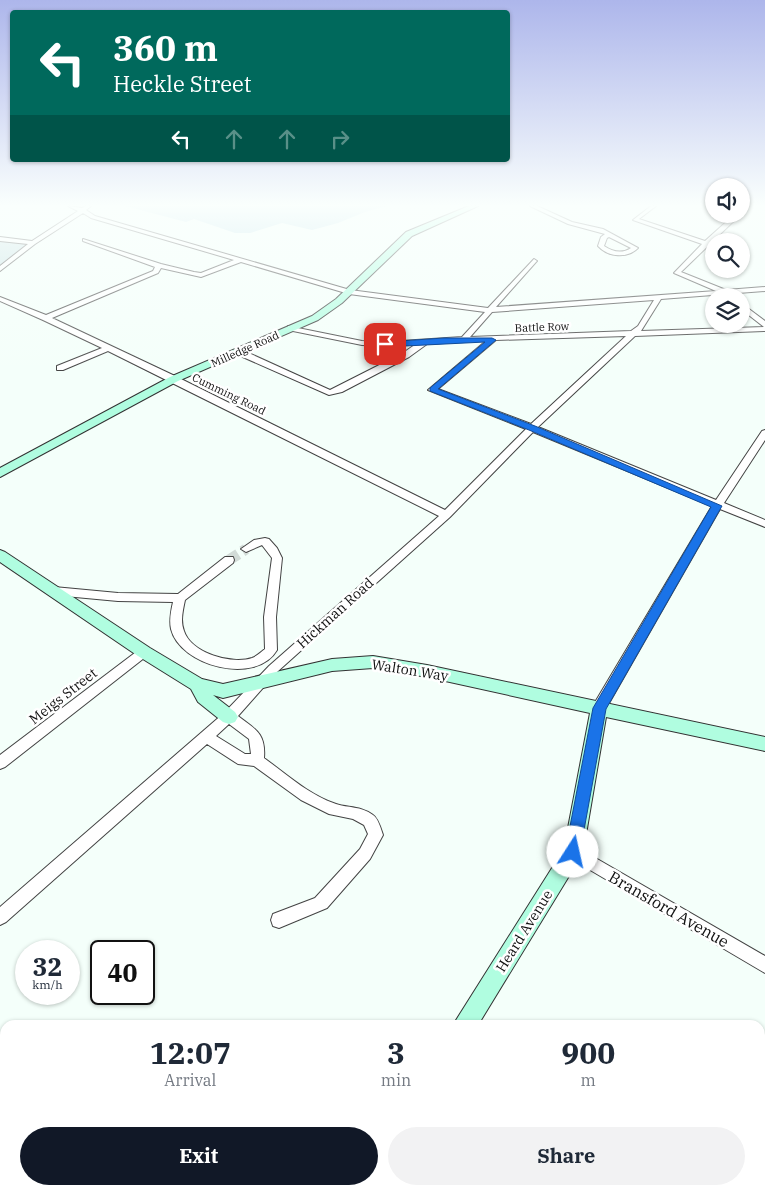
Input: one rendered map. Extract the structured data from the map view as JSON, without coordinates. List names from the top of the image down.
{
  "streets": {
    "street": [
      "Battle Row",
      "Milledge Road",
      "Cumming Road",
      "Hickman Road",
      "Walton Way",
      "Meigs Street",
      "Bransford Avenue",
      "Heard Avenue"
    ]
  },
  "crossings": [
    ["Battle Row", "Milledge Road"],
    ["Battle Row", "Hickman Road"],
    ["Milledge Road", "Cumming Road"],
    ["Cumming Road", "Hickman Road"],
    ["Hickman Road", "Walton Way"],
    ["Walton Way", "Meigs Street"],
    ["Walton Way", "Heard Avenue"],
    ["Bransford Avenue", "Heard Avenue"]
  ],
  "page": {
    "turn": ["360 m", "Heckle Street"],
    "speed": "32 km/h",
    "limit": "40",
    "eta": [
      "12:07",
      "Arrival",
      "3",
      "min",
      "900",
      "m"
    ],
    "buttons": ["Exit", "Share"]
  }
}
